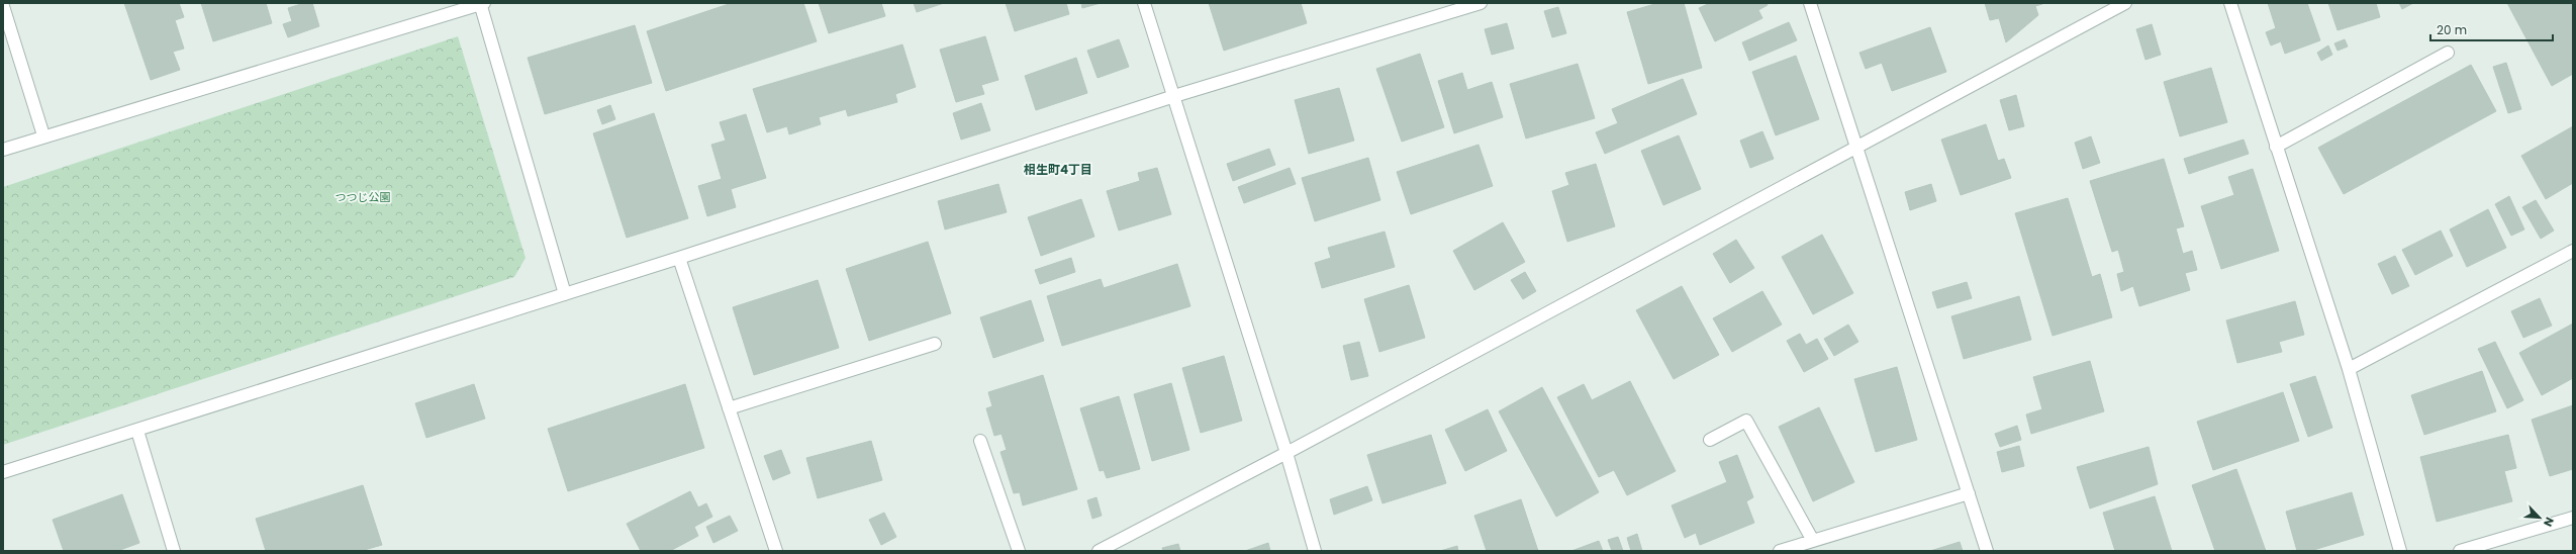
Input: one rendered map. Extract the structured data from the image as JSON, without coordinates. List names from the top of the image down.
{
  "districts": ["相生町4丁目"],
  "parks": ["つつじ公園"],
  "scale_bar": "20 m",
  "north": "bottom right"
}
